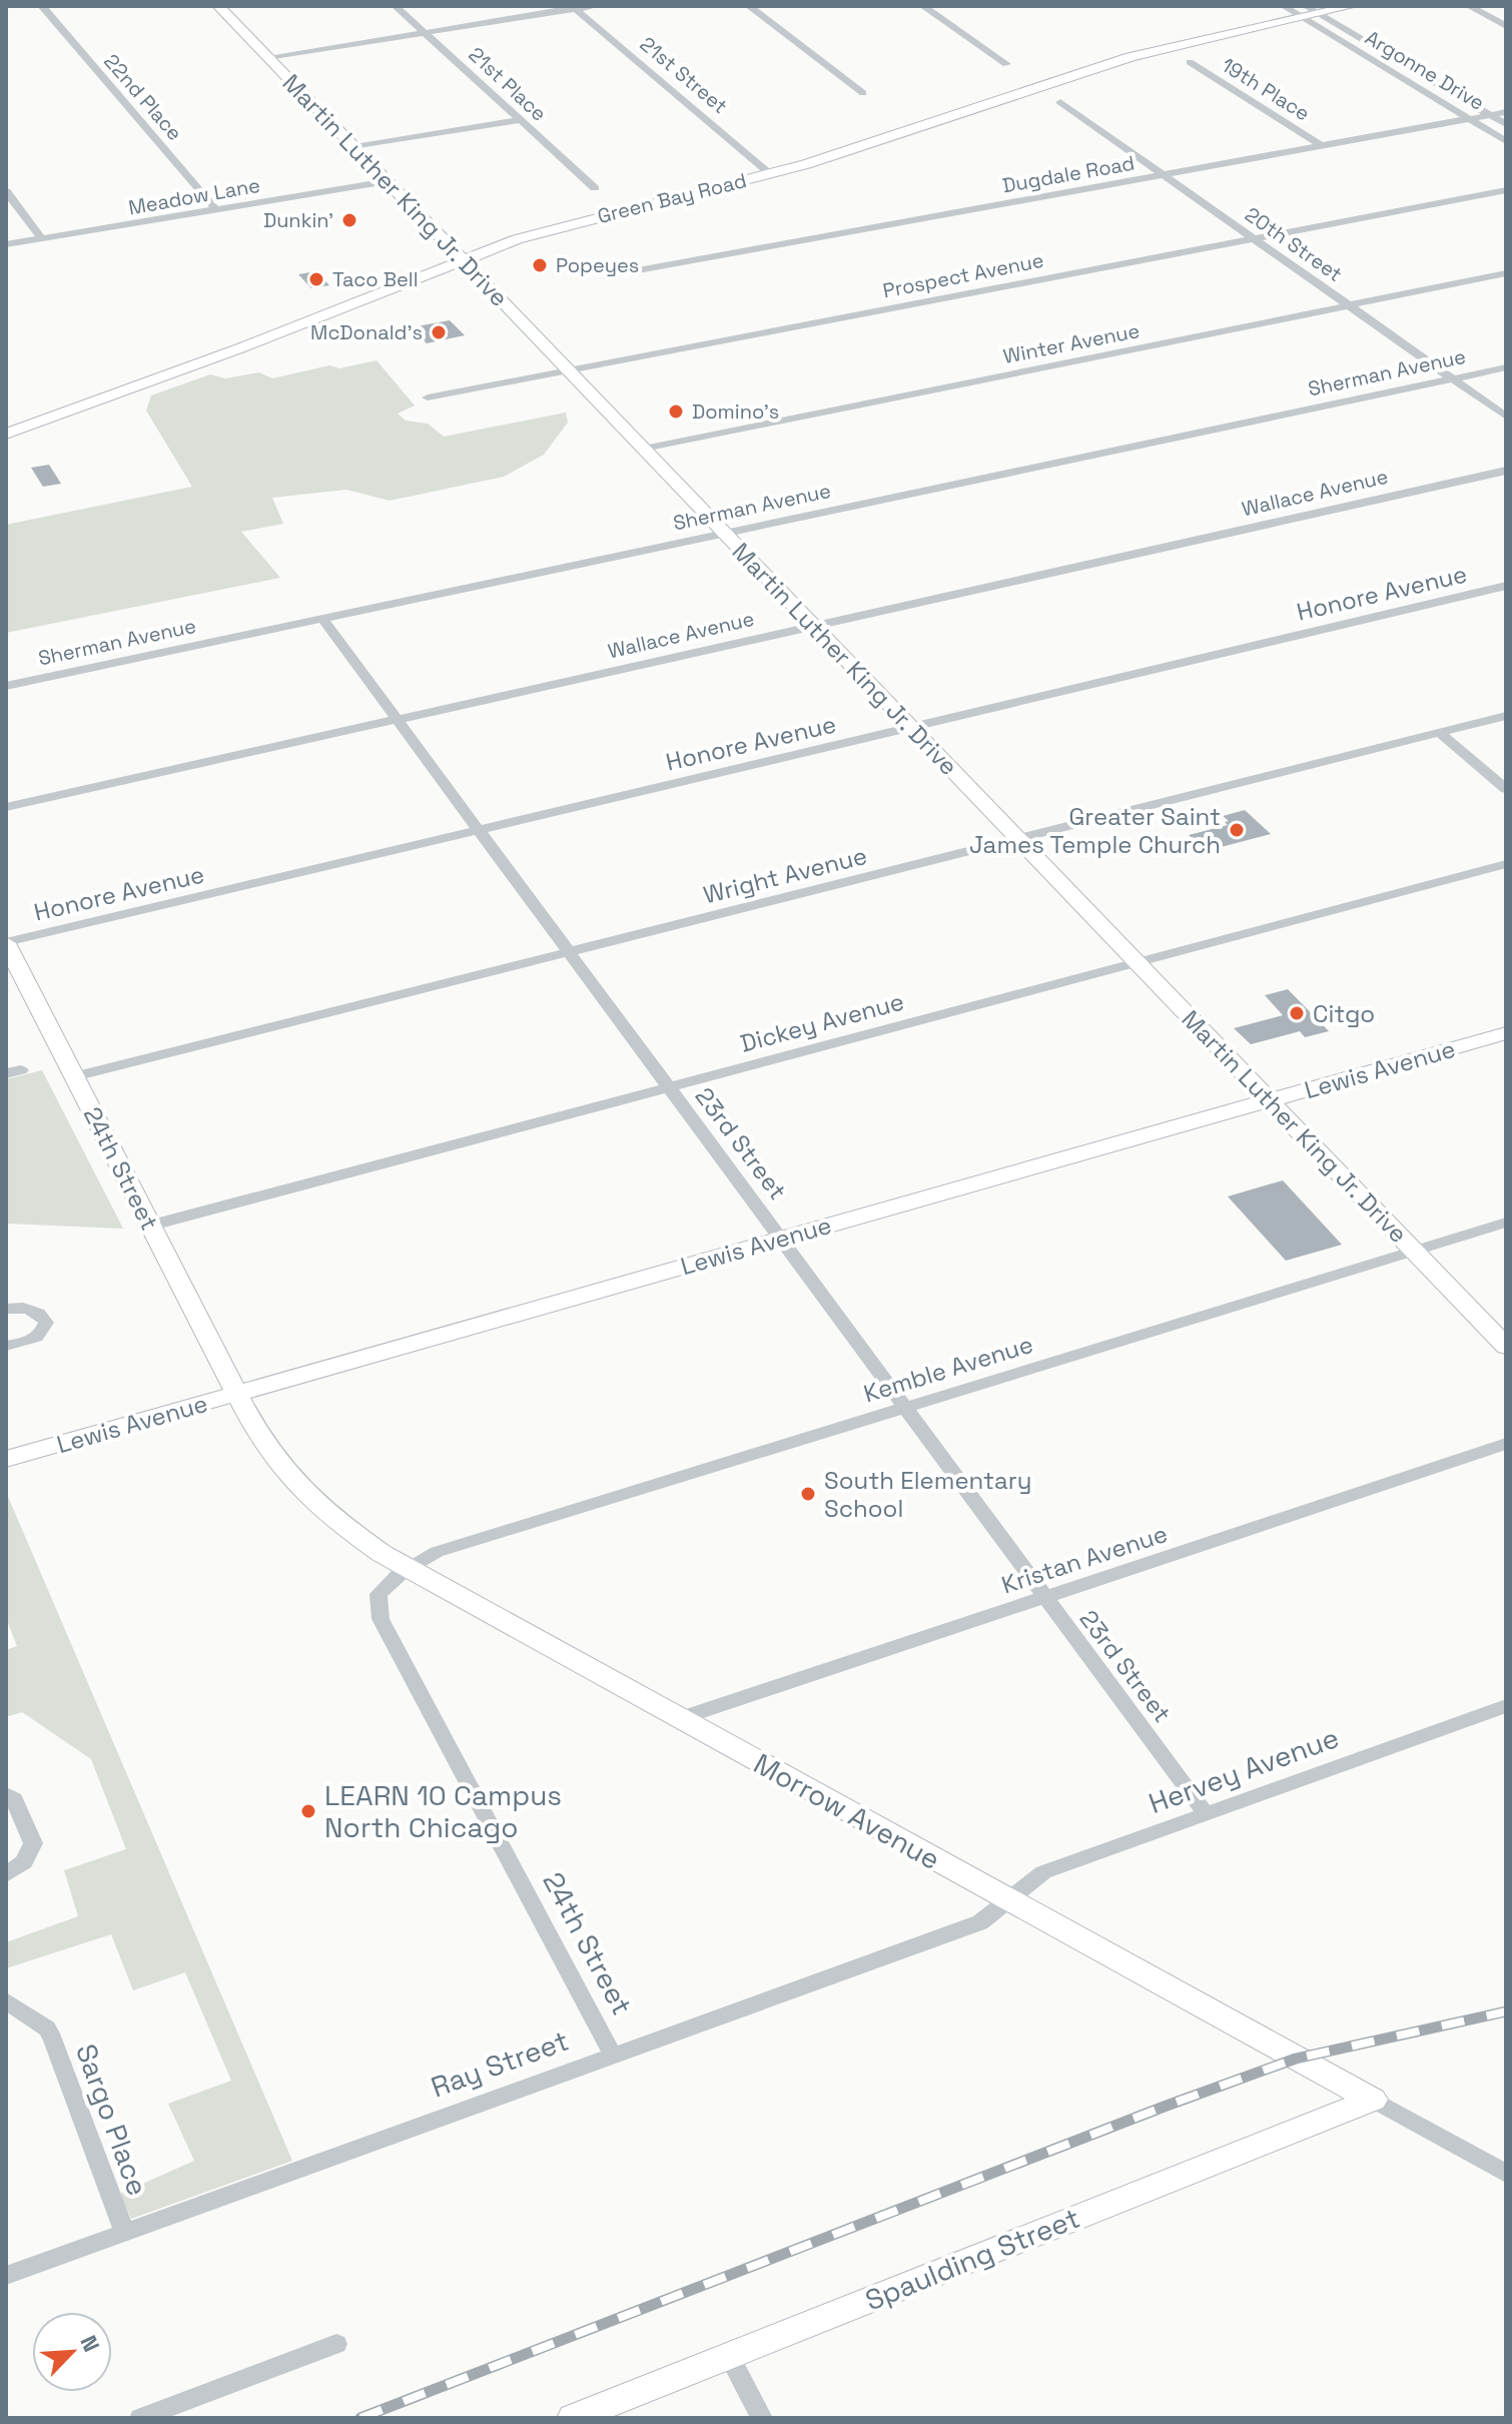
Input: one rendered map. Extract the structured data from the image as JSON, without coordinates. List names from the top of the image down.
{
  "streets": {
    "street": [
      "Argonne Drive",
      "21st Street",
      "21st Place",
      "19th Place",
      "22nd Place",
      "Dugdale Road",
      "Martin Luther King Jr. Drive",
      "Meadow Lane",
      "Green Bay Road",
      "20th Street",
      "Prospect Avenue",
      "Winter Avenue",
      "Sherman Avenue",
      "Wallace Avenue",
      "Honore Avenue",
      "Wright Avenue",
      "Dickey Avenue",
      "Lewis Avenue",
      "23rd Street",
      "24th Street",
      "Kemble Avenue",
      "Kristan Avenue",
      "Hervey Avenue",
      "Morrow Avenue",
      "Ray Street",
      "Sargo Place",
      "Spaulding Street"
    ]
  },
  "crossings": [
    ["Argonne Drive", "Dugdale Road"],
    ["Argonne Drive", "Green Bay Road"],
    ["21st Street", "Green Bay Road"],
    ["19th Place", "Dugdale Road"],
    ["22nd Place", "Meadow Lane"],
    ["Dugdale Road", "20th Street"],
    ["Martin Luther King Jr. Drive", "Meadow Lane"],
    ["Martin Luther King Jr. Drive", "Green Bay Road"],
    ["Martin Luther King Jr. Drive", "Prospect Avenue"],
    ["Martin Luther King Jr. Drive", "Winter Avenue"],
    ["Martin Luther King Jr. Drive", "Sherman Avenue"],
    ["Martin Luther King Jr. Drive", "Wallace Avenue"],
    ["Martin Luther King Jr. Drive", "Honore Avenue"],
    ["Martin Luther King Jr. Drive", "Wright Avenue"],
    ["Martin Luther King Jr. Drive", "Dickey Avenue"],
    ["Martin Luther King Jr. Drive", "Lewis Avenue"],
    ["Martin Luther King Jr. Drive", "Kemble Avenue"],
    ["20th Street", "Prospect Avenue"],
    ["20th Street", "Winter Avenue"],
    ["20th Street", "Sherman Avenue"],
    ["Sherman Avenue", "23rd Street"],
    ["Wallace Avenue", "23rd Street"],
    ["Honore Avenue", "23rd Street"],
    ["Honore Avenue", "24th Street"],
    ["Wright Avenue", "23rd Street"],
    ["Wright Avenue", "24th Street"],
    ["Dickey Avenue", "23rd Street"],
    ["Dickey Avenue", "24th Street"],
    ["Lewis Avenue", "23rd Street"],
    ["Lewis Avenue", "24th Street"],
    ["Lewis Avenue", "Morrow Avenue"],
    ["23rd Street", "Kemble Avenue"],
    ["23rd Street", "Kristan Avenue"],
    ["23rd Street", "Hervey Avenue"],
    ["24th Street", "Kemble Avenue"],
    ["24th Street", "Morrow Avenue"],
    ["24th Street", "Ray Street"],
    ["Kemble Avenue", "Morrow Avenue"],
    ["Kristan Avenue", "Morrow Avenue"],
    ["Hervey Avenue", "Morrow Avenue"],
    ["Hervey Avenue", "Ray Street"],
    ["Morrow Avenue", "Ray Street"],
    ["Morrow Avenue", "Spaulding Street"],
    ["Ray Street", "Sargo Place"]
  ],
  "places": [
    "Dunkin'",
    "Popeyes",
    "Taco Bell",
    "McDonald's",
    "Domino's",
    "Greater Saint James Temple Church",
    "Citgo",
    "South Elementary School",
    "LEARN 10 Campus North Chicago"
  ],
  "north": "top right"
}
